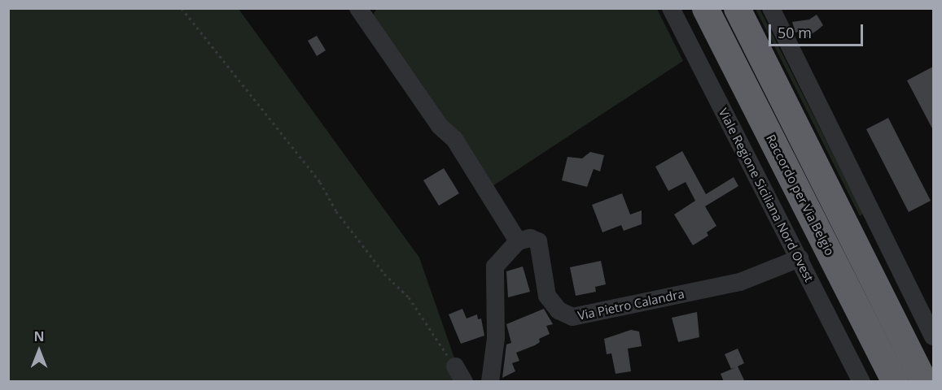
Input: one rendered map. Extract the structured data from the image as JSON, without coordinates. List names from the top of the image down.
{
  "streets": {
    "highway": ["Raccordo per Via Belgio"],
    "street": ["Viale Regione Siciliana Nord Ovest", "Via Pietro Calandra"]
  },
  "crossings": [
    ["Viale Regione Siciliana Nord Ovest", "Via Pietro Calandra"]
  ],
  "scale_bar": "50 m",
  "north": "top"
}
